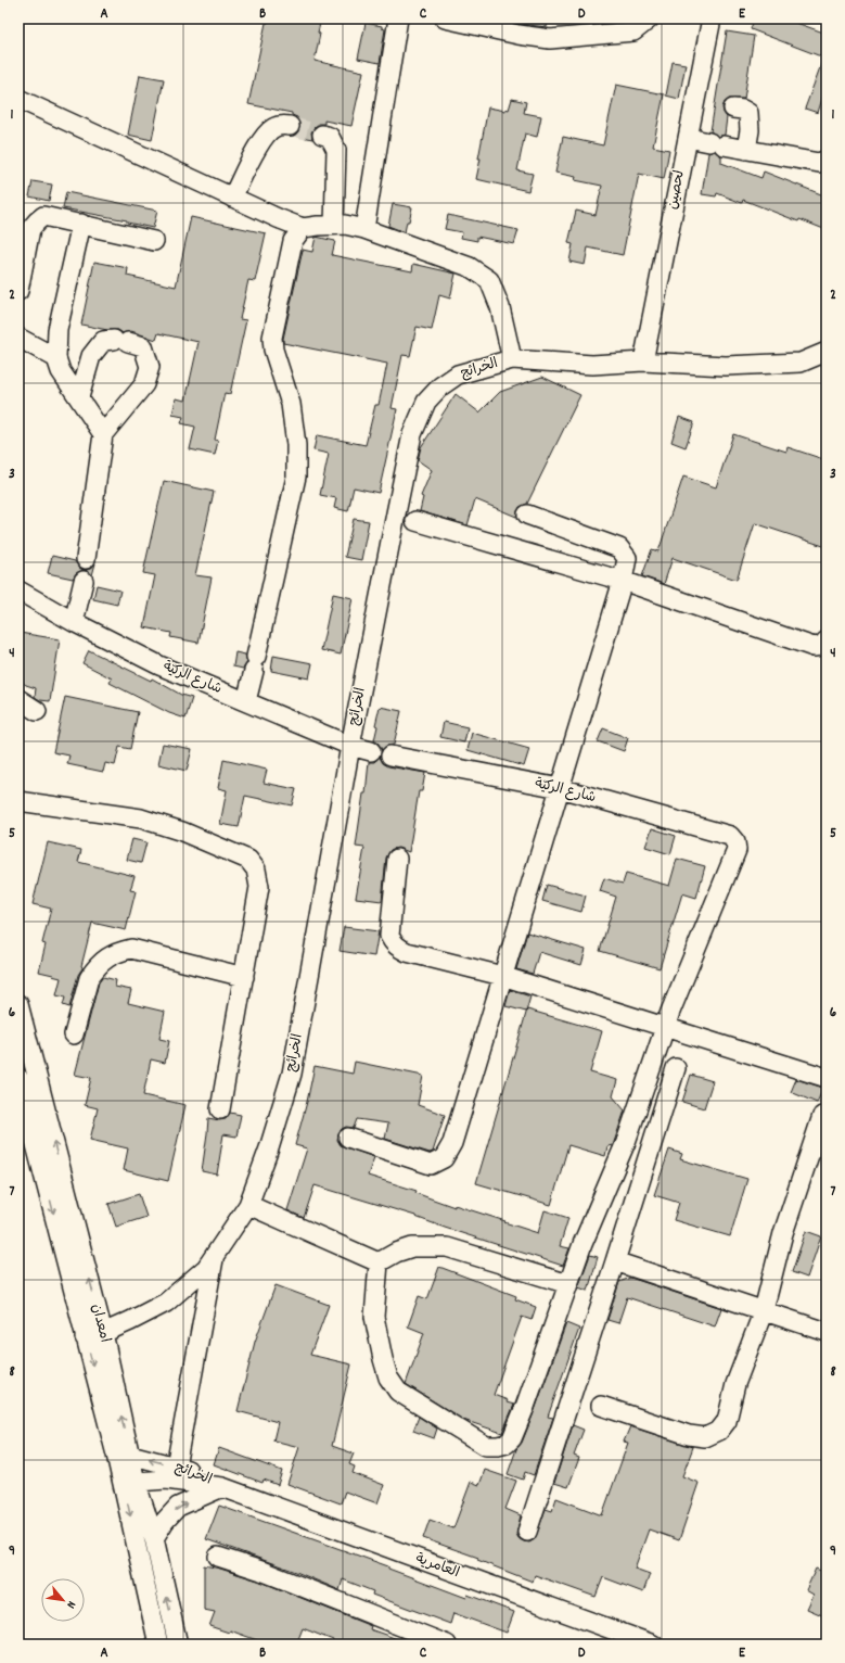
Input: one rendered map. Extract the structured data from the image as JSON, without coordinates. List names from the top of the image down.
{
  "streets": {
    "street": [
      "لحصين",
      "الخرائج",
      "شارع الركيّة",
      "امعدان",
      "العامرية"
    ]
  },
  "crossings": [
    ["لحصين", "الخرائج"],
    ["الخرائج", "شارع الركيّة"],
    ["الخرائج", "امعدان"],
    ["الخرائج", "العامرية"]
  ],
  "north": "bottom right",
  "grid": {
    "columns": [
      "A",
      "B",
      "C",
      "D",
      "E"
    ],
    "rows": [
      "1",
      "2",
      "3",
      "4",
      "5",
      "6",
      "7",
      "8",
      "9"
    ]
  }
}
